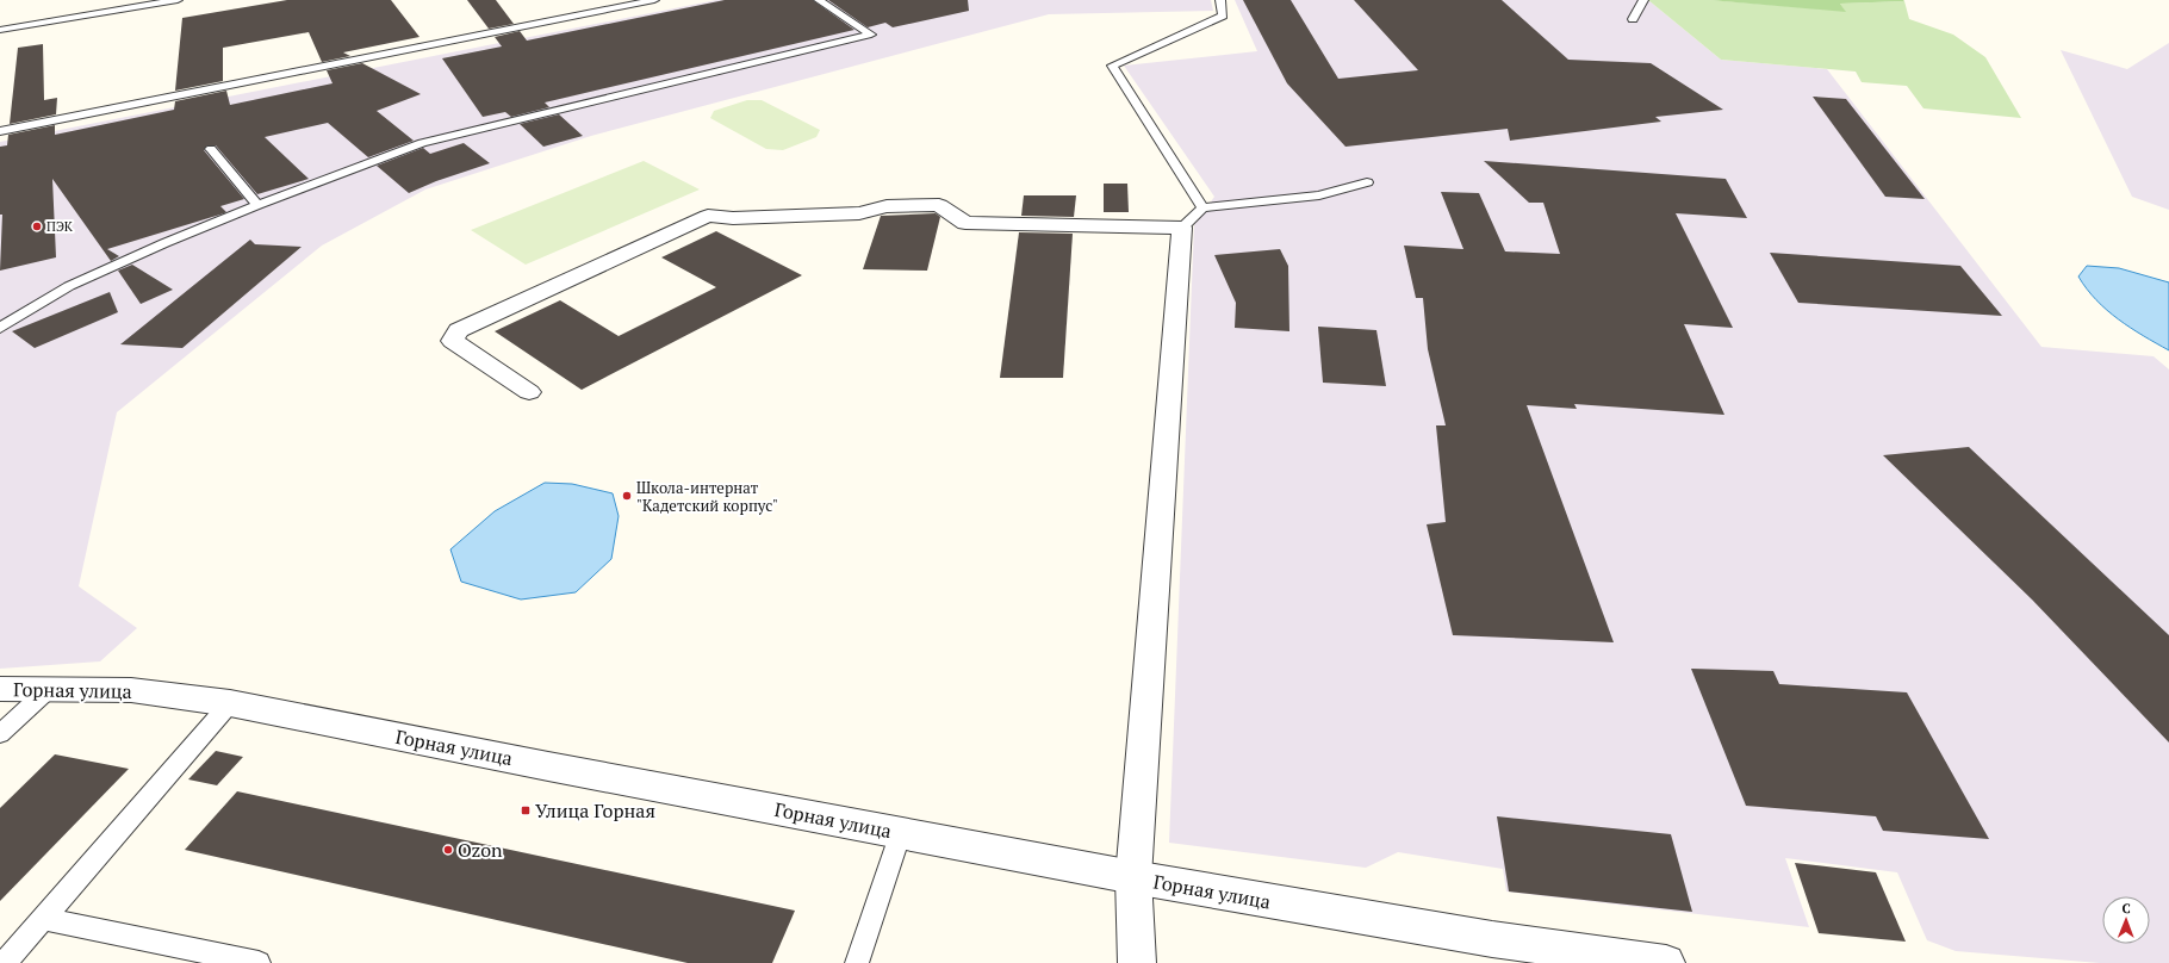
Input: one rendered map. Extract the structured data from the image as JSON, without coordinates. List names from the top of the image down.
{
  "streets": {
    "street": ["Горная улица"]
  },
  "places": {
    "other": ["ПЭК", "Школа-интернат \"Кадетский корпус\"", "Ozon"],
    "transit": ["Улица Горная"]
  },
  "north": "top"
}
